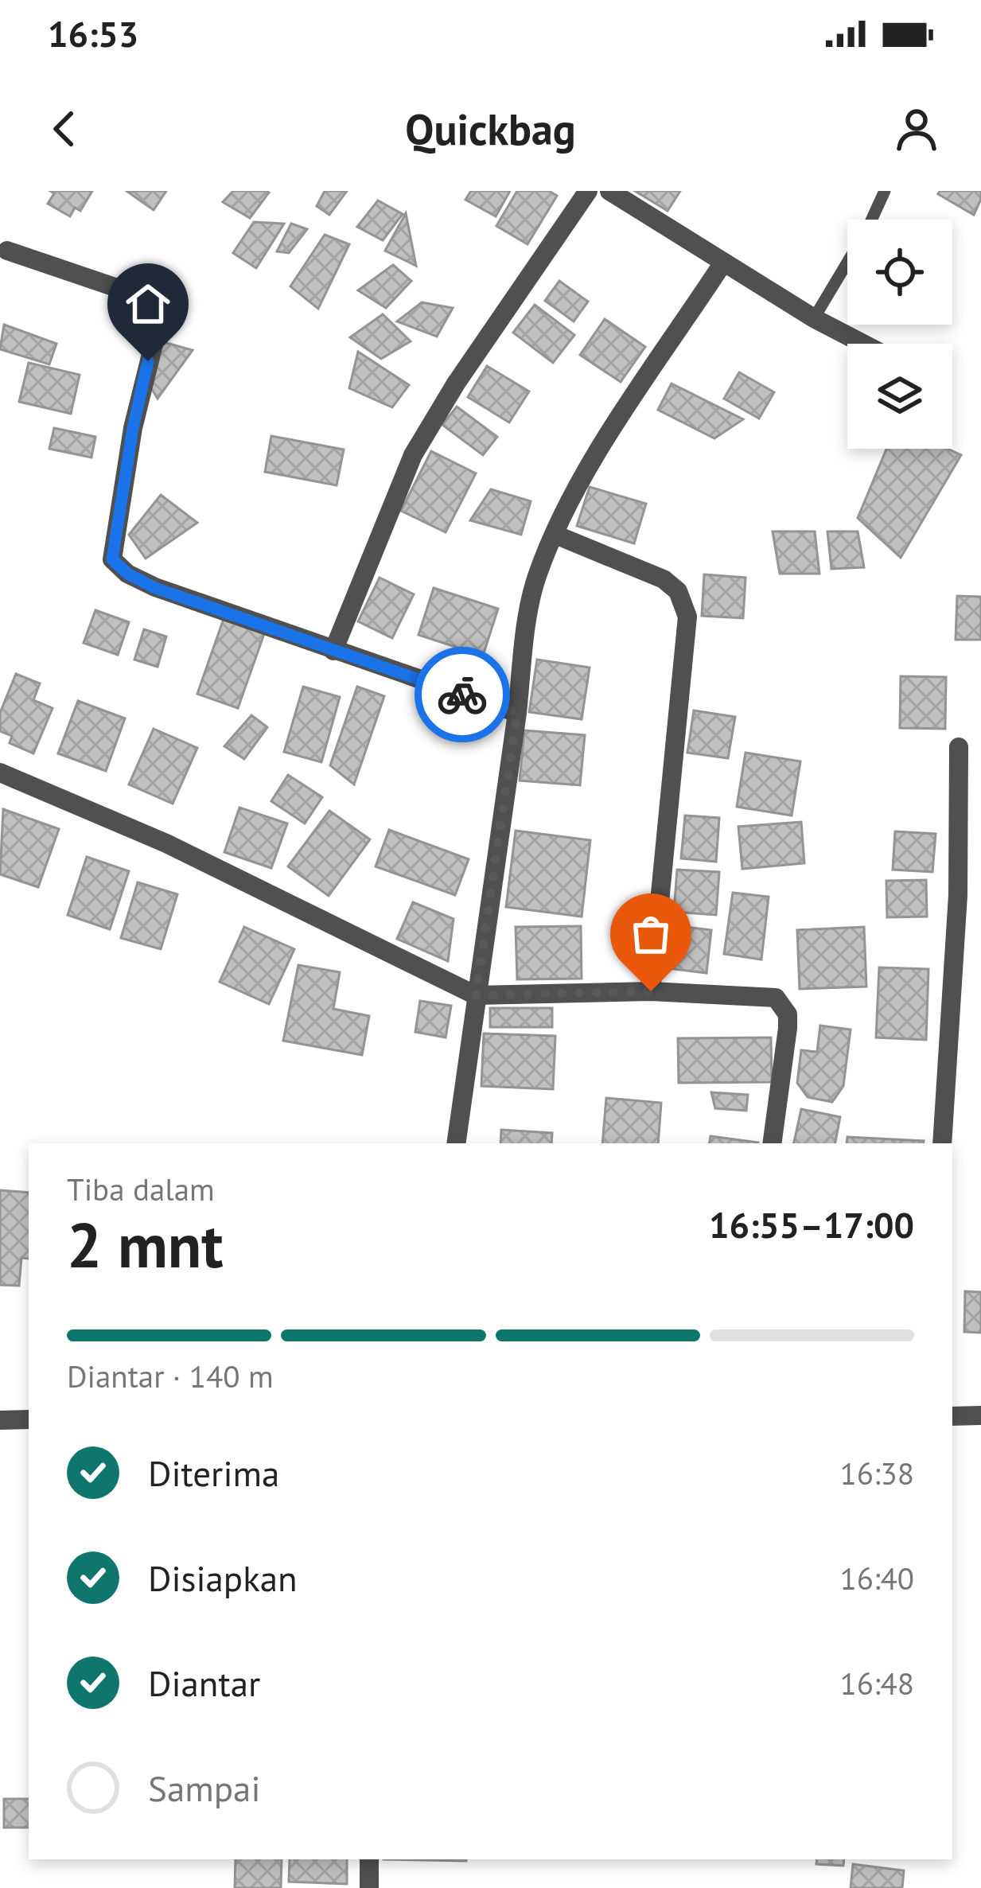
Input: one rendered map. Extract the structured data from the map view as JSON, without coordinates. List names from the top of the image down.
{
  "page": {
    "status": "16:53",
    "header": "Quickbag",
    "heading": ["2 mnt", "Tiba dalam", "16:55–17:00"],
    "bar": "Diantar · 140 m",
    "list": [
      ["Diterima", "16:38"],
      ["Disiapkan", "16:40"],
      ["Diantar", "16:48"],
      "Sampai"
    ]
  }
}
